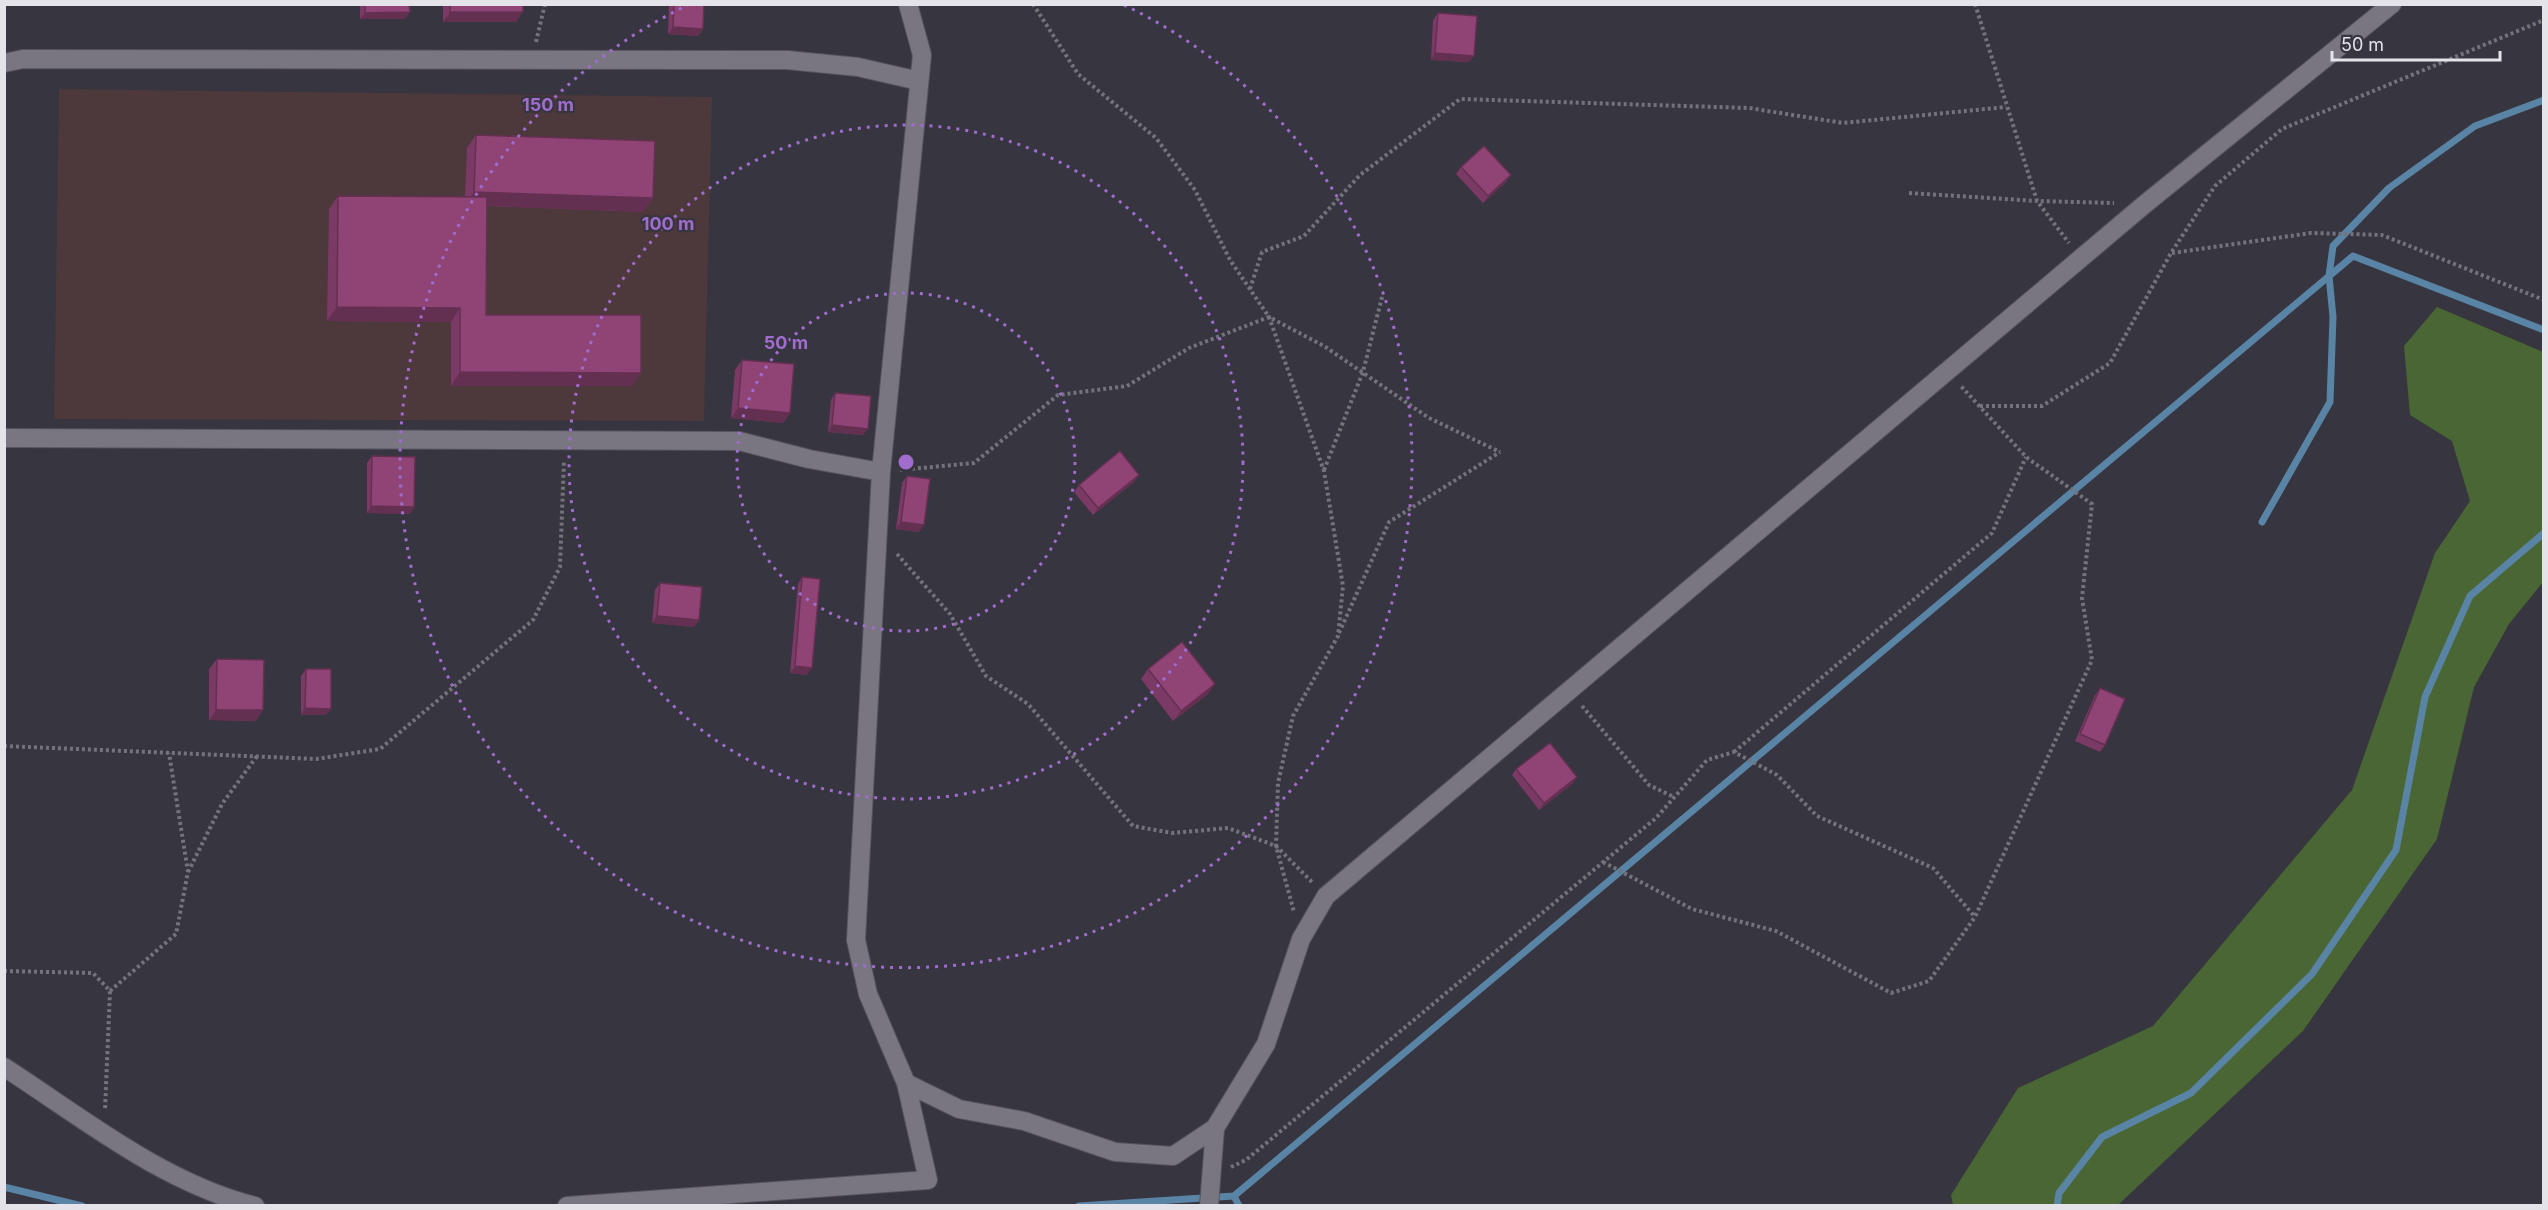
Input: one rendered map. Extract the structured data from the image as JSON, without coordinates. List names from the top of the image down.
{
  "scale_bar": "50 m",
  "rings": ["150 m", "100 m", "50 m"]
}
